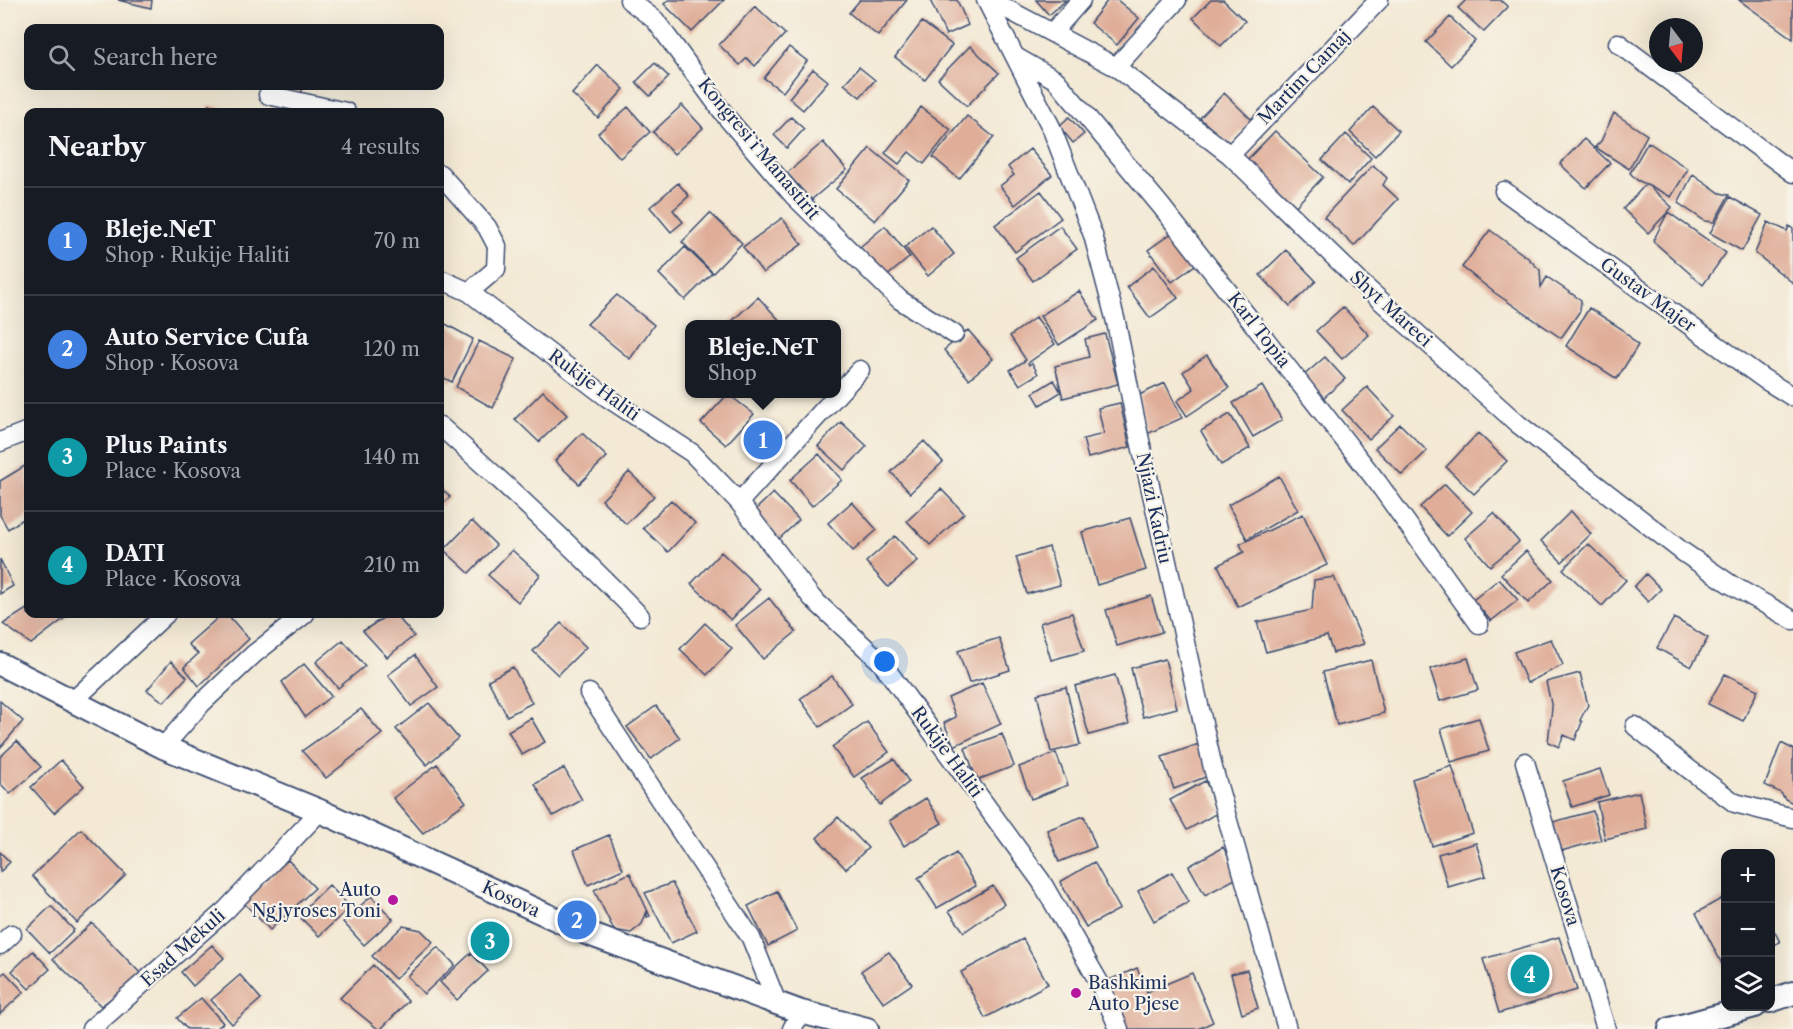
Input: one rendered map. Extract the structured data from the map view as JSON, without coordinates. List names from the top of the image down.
{
  "streets": {
    "street": [
      "Martim Camaj",
      "Kongresi i Manastirit",
      "Gustav Majer",
      "Shyt Mareci",
      "Karl Topia",
      "Rukije Haliti",
      "Njiazi Kadriu",
      "Kosova",
      "Esad Mekuli"
    ]
  },
  "crossings": [
    ["Martim Camaj", "Shyt Mareci"],
    ["Shyt Mareci", "Njiazi Kadriu"],
    ["Karl Topia", "Njiazi Kadriu"],
    ["Kosova", "Esad Mekuli"]
  ],
  "places": ["Auto Ngjyroses Toni", "Bashkimi Auto Pjese"],
  "north": "bottom",
  "page": {
    "search": "Search here",
    "heading": ["Nearby", "4 results"],
    "list": [
      {
        "mark": "1",
        "name": "Bleje.NeT",
        "note": "Shop · Rukije Haliti",
        "value": "70 m"
      },
      {
        "mark": "2",
        "name": "Auto Service Cufa",
        "note": "Shop · Kosova",
        "value": "120 m"
      },
      {
        "mark": "3",
        "name": "Plus Paints",
        "note": "Place · Kosova",
        "value": "140 m"
      },
      {
        "mark": "4",
        "name": "DATI",
        "note": "Place · Kosova",
        "value": "210 m"
      }
    ],
    "popup": ["Bleje.NeT", "Shop"],
    "pins": [
      "1",
      "2",
      "3",
      "4"
    ],
    "map_buttons": ["+", "−"]
  }
}
